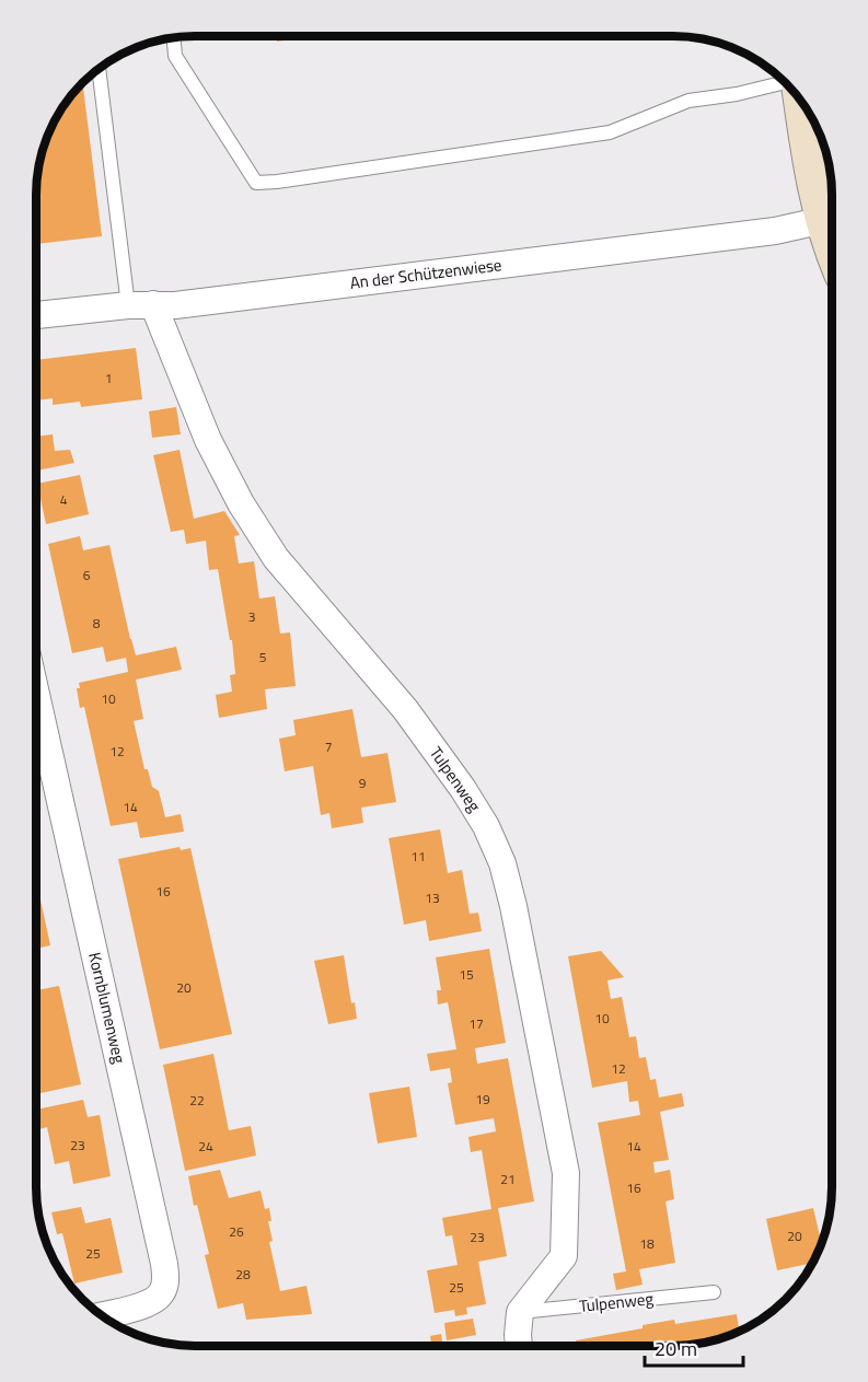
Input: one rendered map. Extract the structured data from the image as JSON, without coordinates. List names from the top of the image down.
{
  "streets": {
    "street": ["An der Schützenwiese", "Tulpenweg", "Kornblumenweg"]
  },
  "crossings": [
    ["An der Schützenwiese", "Tulpenweg"]
  ],
  "house_numbers": [
    "1",
    "4",
    "6",
    "3",
    "8",
    "5",
    "10",
    "7",
    "12",
    "9",
    "14",
    "11",
    "16",
    "13",
    "15",
    "20",
    "10",
    "17",
    "12",
    "19",
    "22",
    "23",
    "24",
    "14",
    "21",
    "16",
    "26",
    "20",
    "23",
    "18",
    "25",
    "28",
    "25"
  ],
  "scale_bar": "20 m"
}
